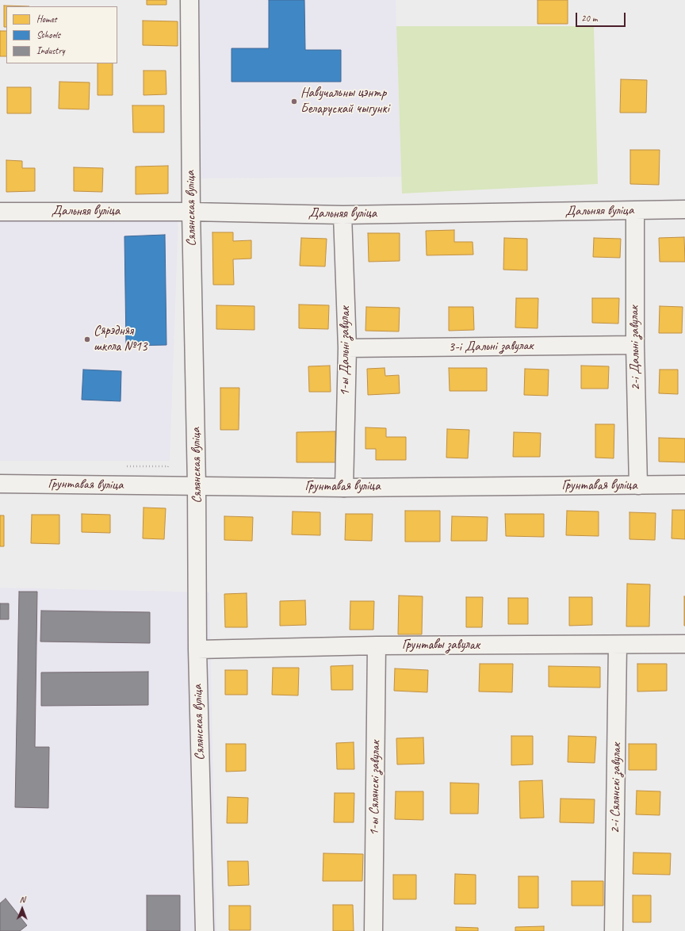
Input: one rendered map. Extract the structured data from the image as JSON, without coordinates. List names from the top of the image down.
{
  "streets": {
    "street": [
      "Сялянская вуліца",
      "Дальняя вуліца",
      "3-і Дальні завулак",
      "2-і Дальні завулак",
      "1-ы Дальні завулак",
      "Грунтавая вуліца",
      "Грунтавы завулак",
      "1-ы Сялянскі завулак",
      "2-і Сялянскі завулак"
    ]
  },
  "crossings": [
    ["Сялянская вуліца", "Дальняя вуліца"],
    ["Сялянская вуліца", "Грунтавая вуліца"],
    ["Сялянская вуліца", "Грунтавы завулак"],
    ["Дальняя вуліца", "2-і Дальні завулак"],
    ["Дальняя вуліца", "1-ы Дальні завулак"],
    ["3-і Дальні завулак", "2-і Дальні завулак"],
    ["3-і Дальні завулак", "1-ы Дальні завулак"],
    ["2-і Дальні завулак", "Грунтавая вуліца"],
    ["1-ы Дальні завулак", "Грунтавая вуліца"],
    ["Грунтавы завулак", "1-ы Сялянскі завулак"],
    ["Грунтавы завулак", "2-і Сялянскі завулак"]
  ],
  "places": ["Навучальны цэнтр Беларускай чыгункі", "Сярэдняя школа №13"],
  "legend": ["Homes", "Schools", "Industry"],
  "scale_bar": "20 m",
  "north": "top"
}
